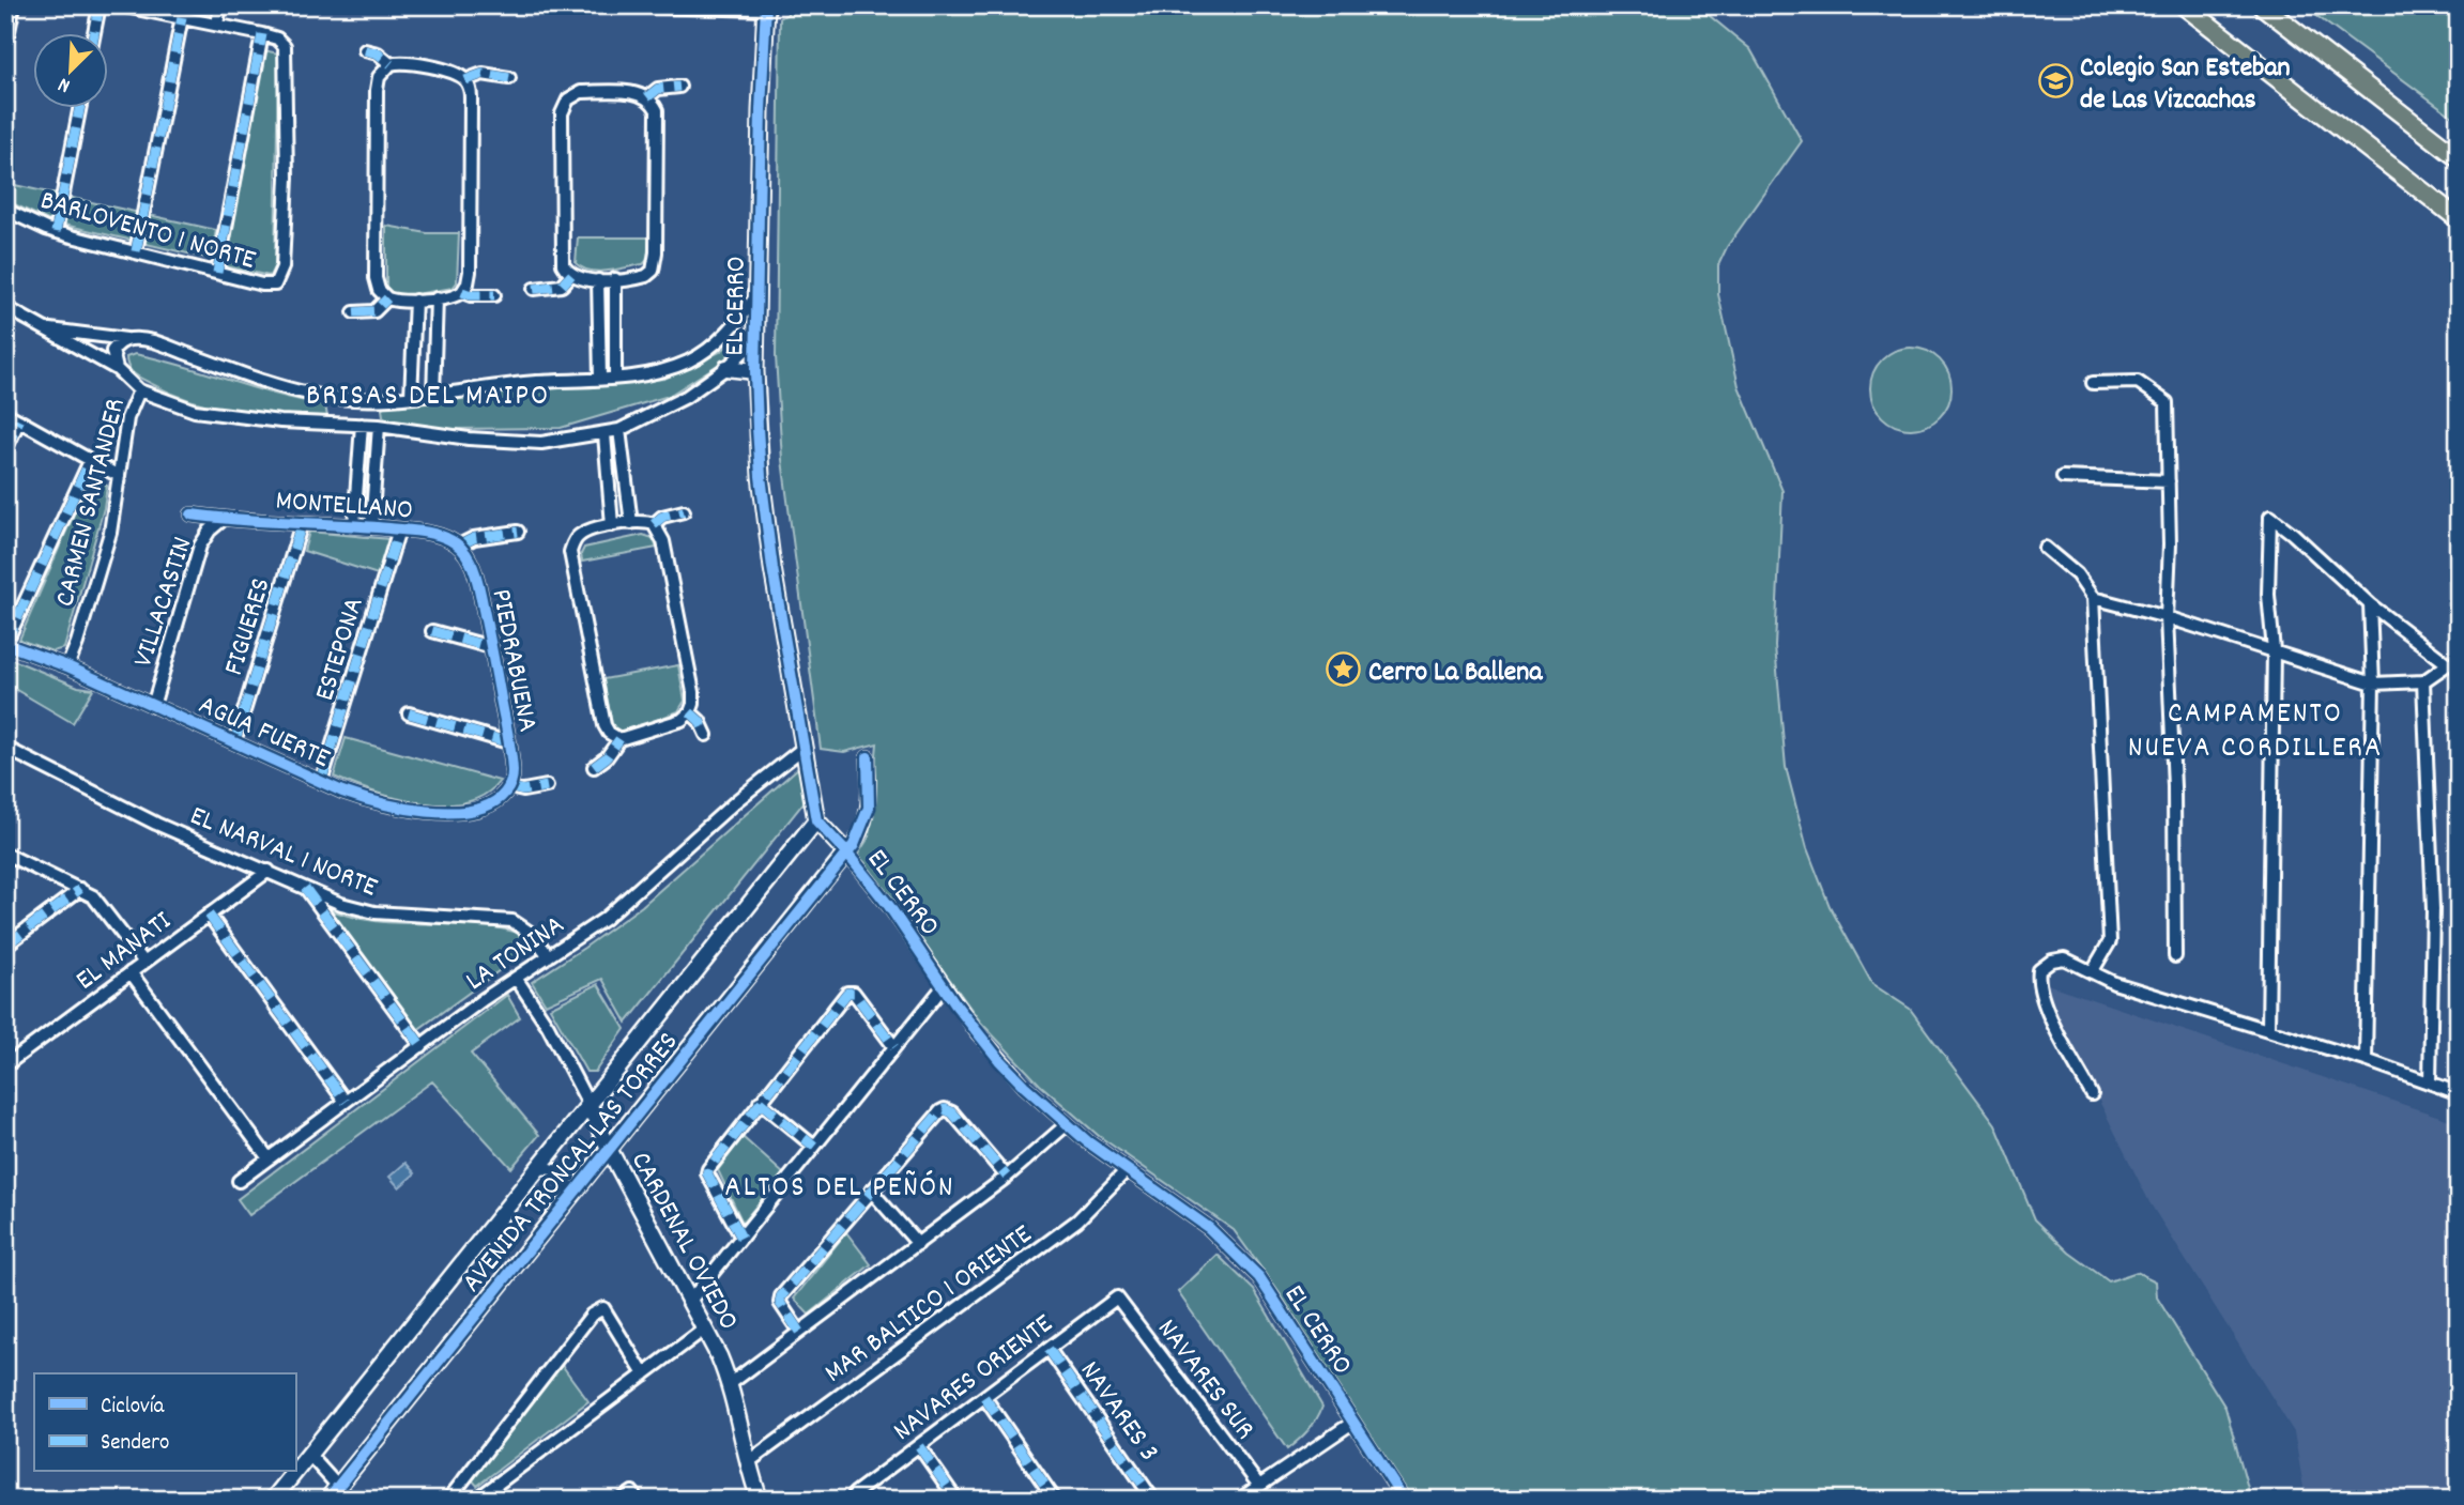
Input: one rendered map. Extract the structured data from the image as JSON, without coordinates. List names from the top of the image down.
{
  "streets": {
    "street": [
      "BARLOVENTO 1 NORTE",
      "EL CERRO",
      "CARMEN SANTANDER",
      "MONTELLANO",
      "VILLACASTIN",
      "FIGUERES",
      "ESTEPONA",
      "PIEDRABUENA",
      "AGUA FUERTE",
      "EL NARVAL 1 NORTE",
      "EL MANATI",
      "LA TONINA",
      "AVENIDA TRONCAL LAS TORRES",
      "CARDENAL OVIEDO",
      "MAR BALTICO 1 ORIENTE",
      "NAVARES ORIENTE",
      "NAVARES SUR",
      "NAVARES 3"
    ]
  },
  "crossings": [
    ["EL CERRO", "LA TONINA"],
    ["EL CERRO", "AVENIDA TRONCAL LAS TORRES"],
    ["EL CERRO", "MAR BALTICO 1 ORIENTE"],
    ["CARMEN SANTANDER", "AGUA FUERTE"],
    ["MONTELLANO", "VILLACASTIN"],
    ["MONTELLANO", "FIGUERES"],
    ["MONTELLANO", "ESTEPONA"],
    ["MONTELLANO", "PIEDRABUENA"],
    ["VILLACASTIN", "AGUA FUERTE"],
    ["FIGUERES", "AGUA FUERTE"],
    ["ESTEPONA", "AGUA FUERTE"],
    ["PIEDRABUENA", "AGUA FUERTE"],
    ["EL NARVAL 1 NORTE", "EL MANATI"],
    ["EL NARVAL 1 NORTE", "LA TONINA"],
    ["LA TONINA", "CARDENAL OVIEDO"],
    ["AVENIDA TRONCAL LAS TORRES", "CARDENAL OVIEDO"],
    ["CARDENAL OVIEDO", "MAR BALTICO 1 ORIENTE"],
    ["NAVARES ORIENTE", "NAVARES SUR"],
    ["NAVARES ORIENTE", "NAVARES 3"]
  ],
  "districts": ["BRISAS DEL MAIPO", "CAMPAMENTO NUEVA CORDILLERA", "ALTOS DEL PEÑÓN"],
  "places": {
    "school or university": ["Colegio San Esteban de Las Vizcachas"],
    "place": ["Cerro La Ballena"]
  },
  "legend": ["Ciclovía", "Sendero"],
  "north": "bottom left"
}
